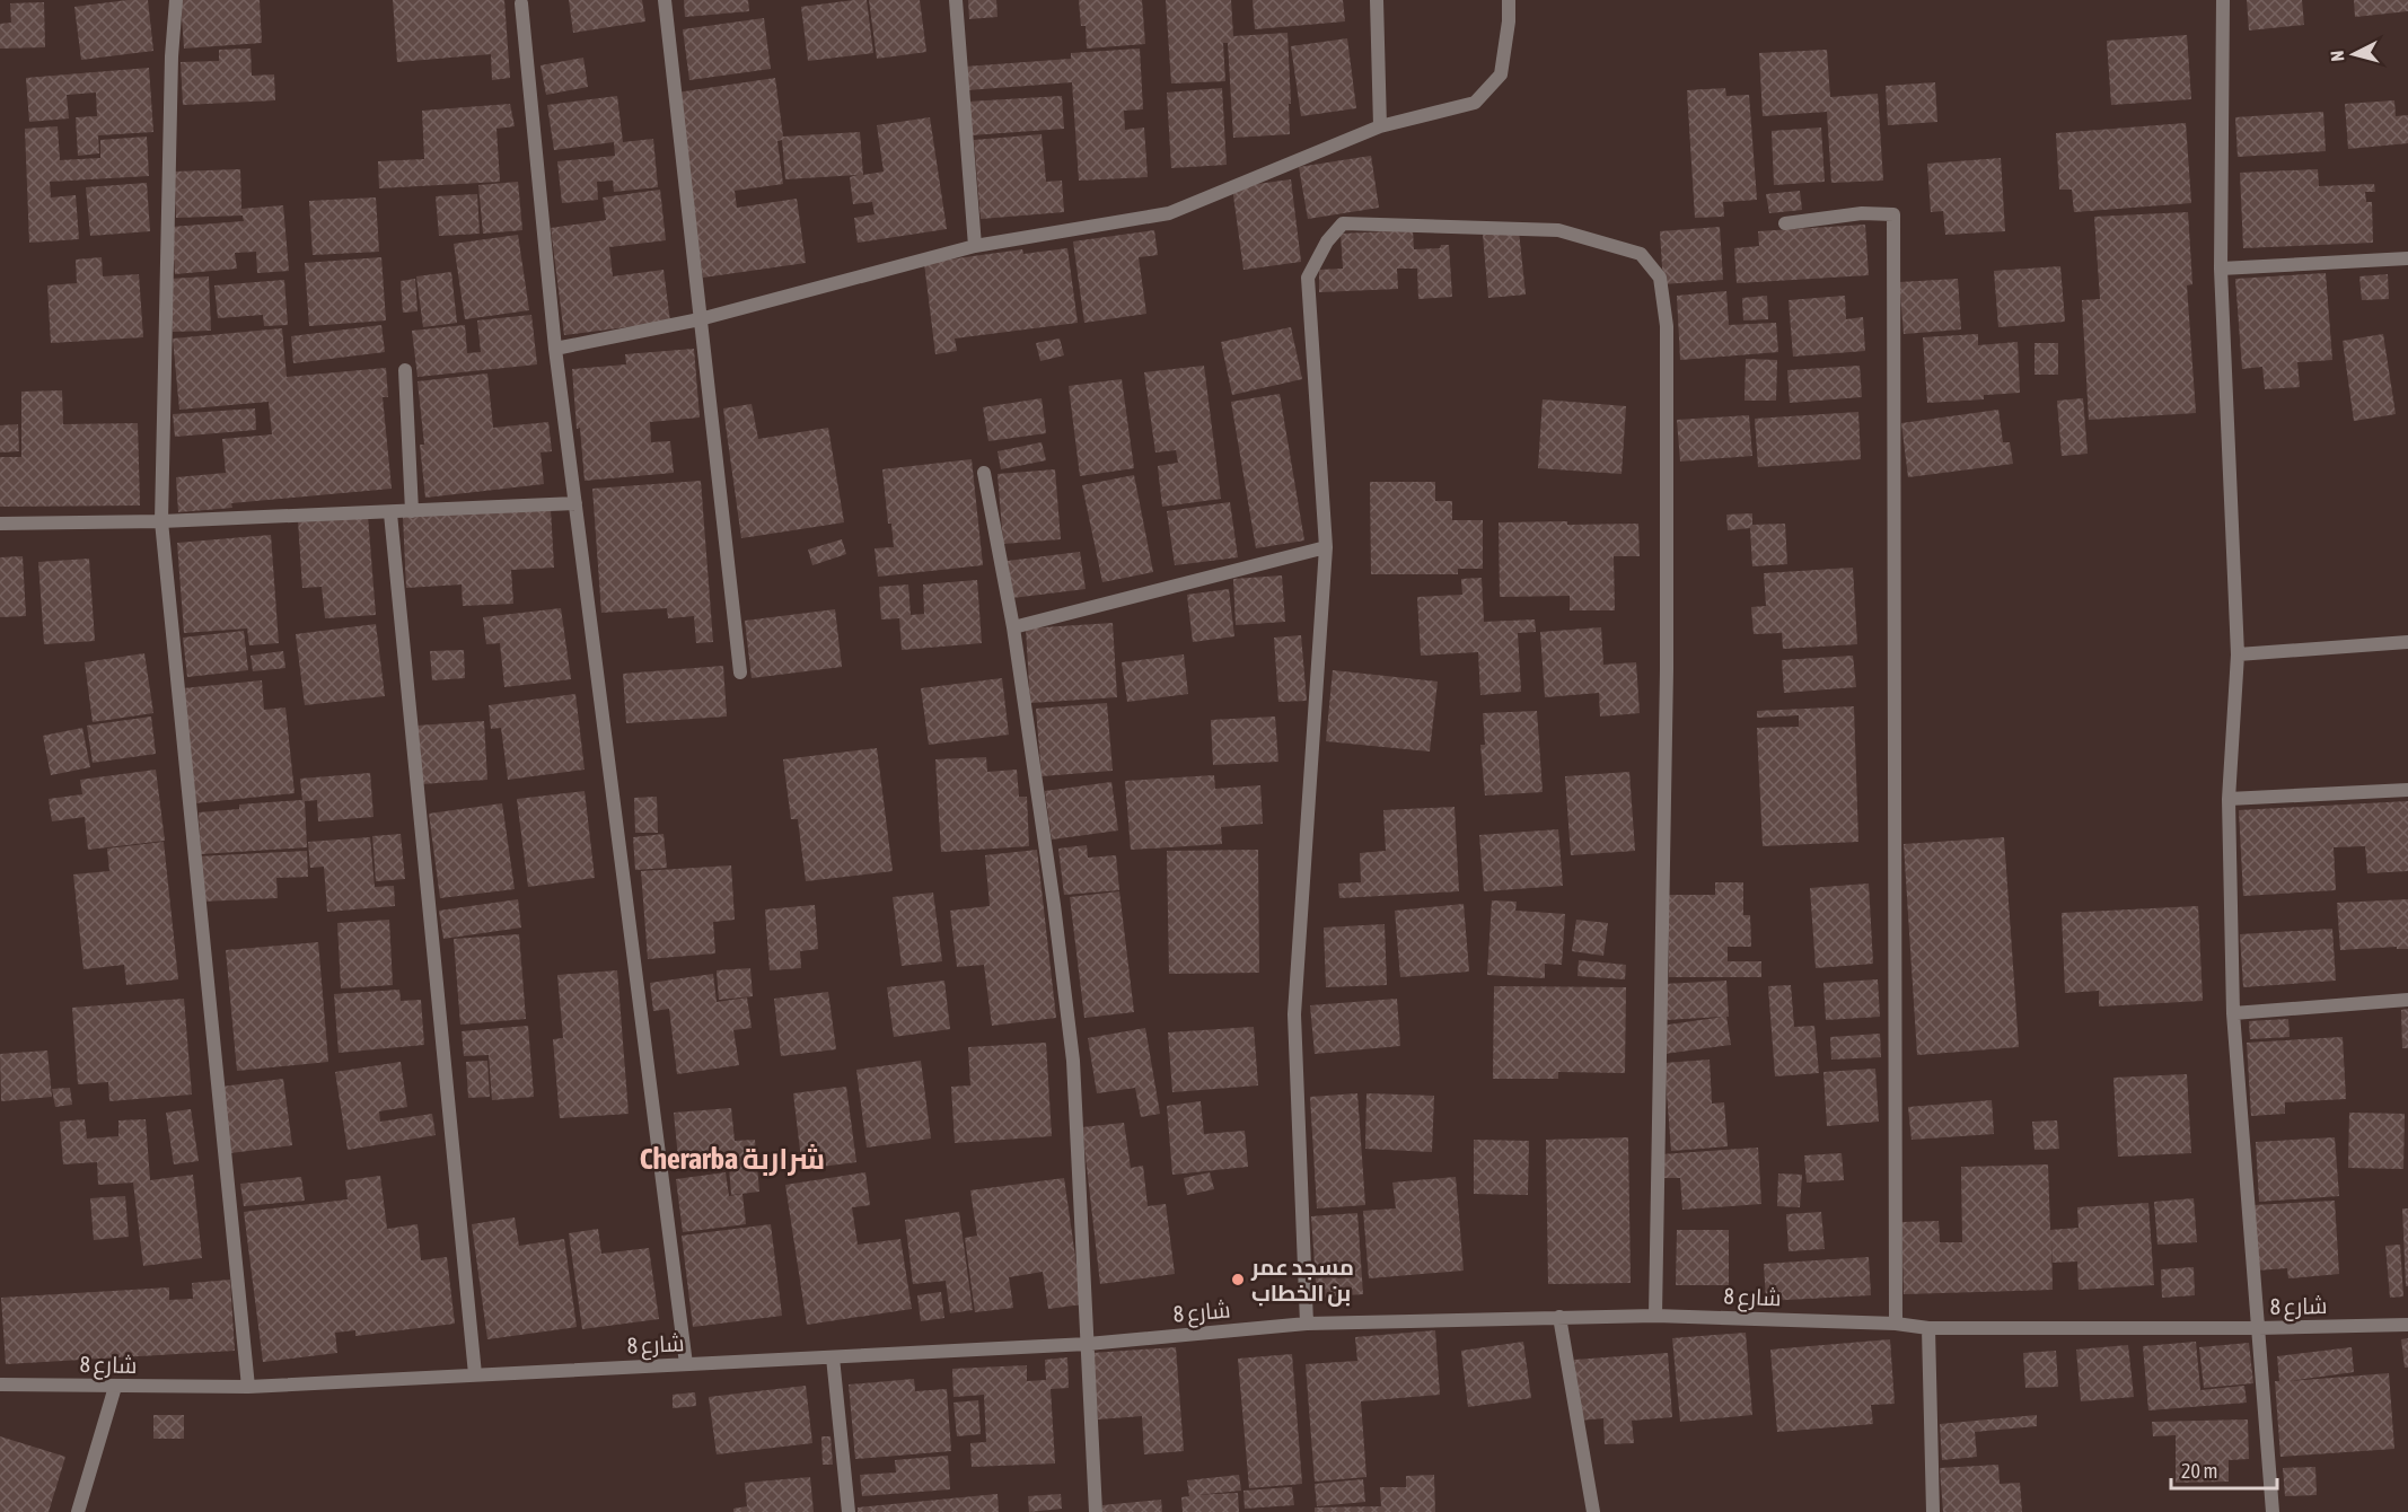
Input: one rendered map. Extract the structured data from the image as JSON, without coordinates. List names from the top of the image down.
{
  "streets": {
    "street": ["شارع 8"]
  },
  "districts": ["Cherarba شراربة"],
  "places": ["مسجد عمر بن الخطاب"],
  "scale_bar": "20 m",
  "north": "left"
}
